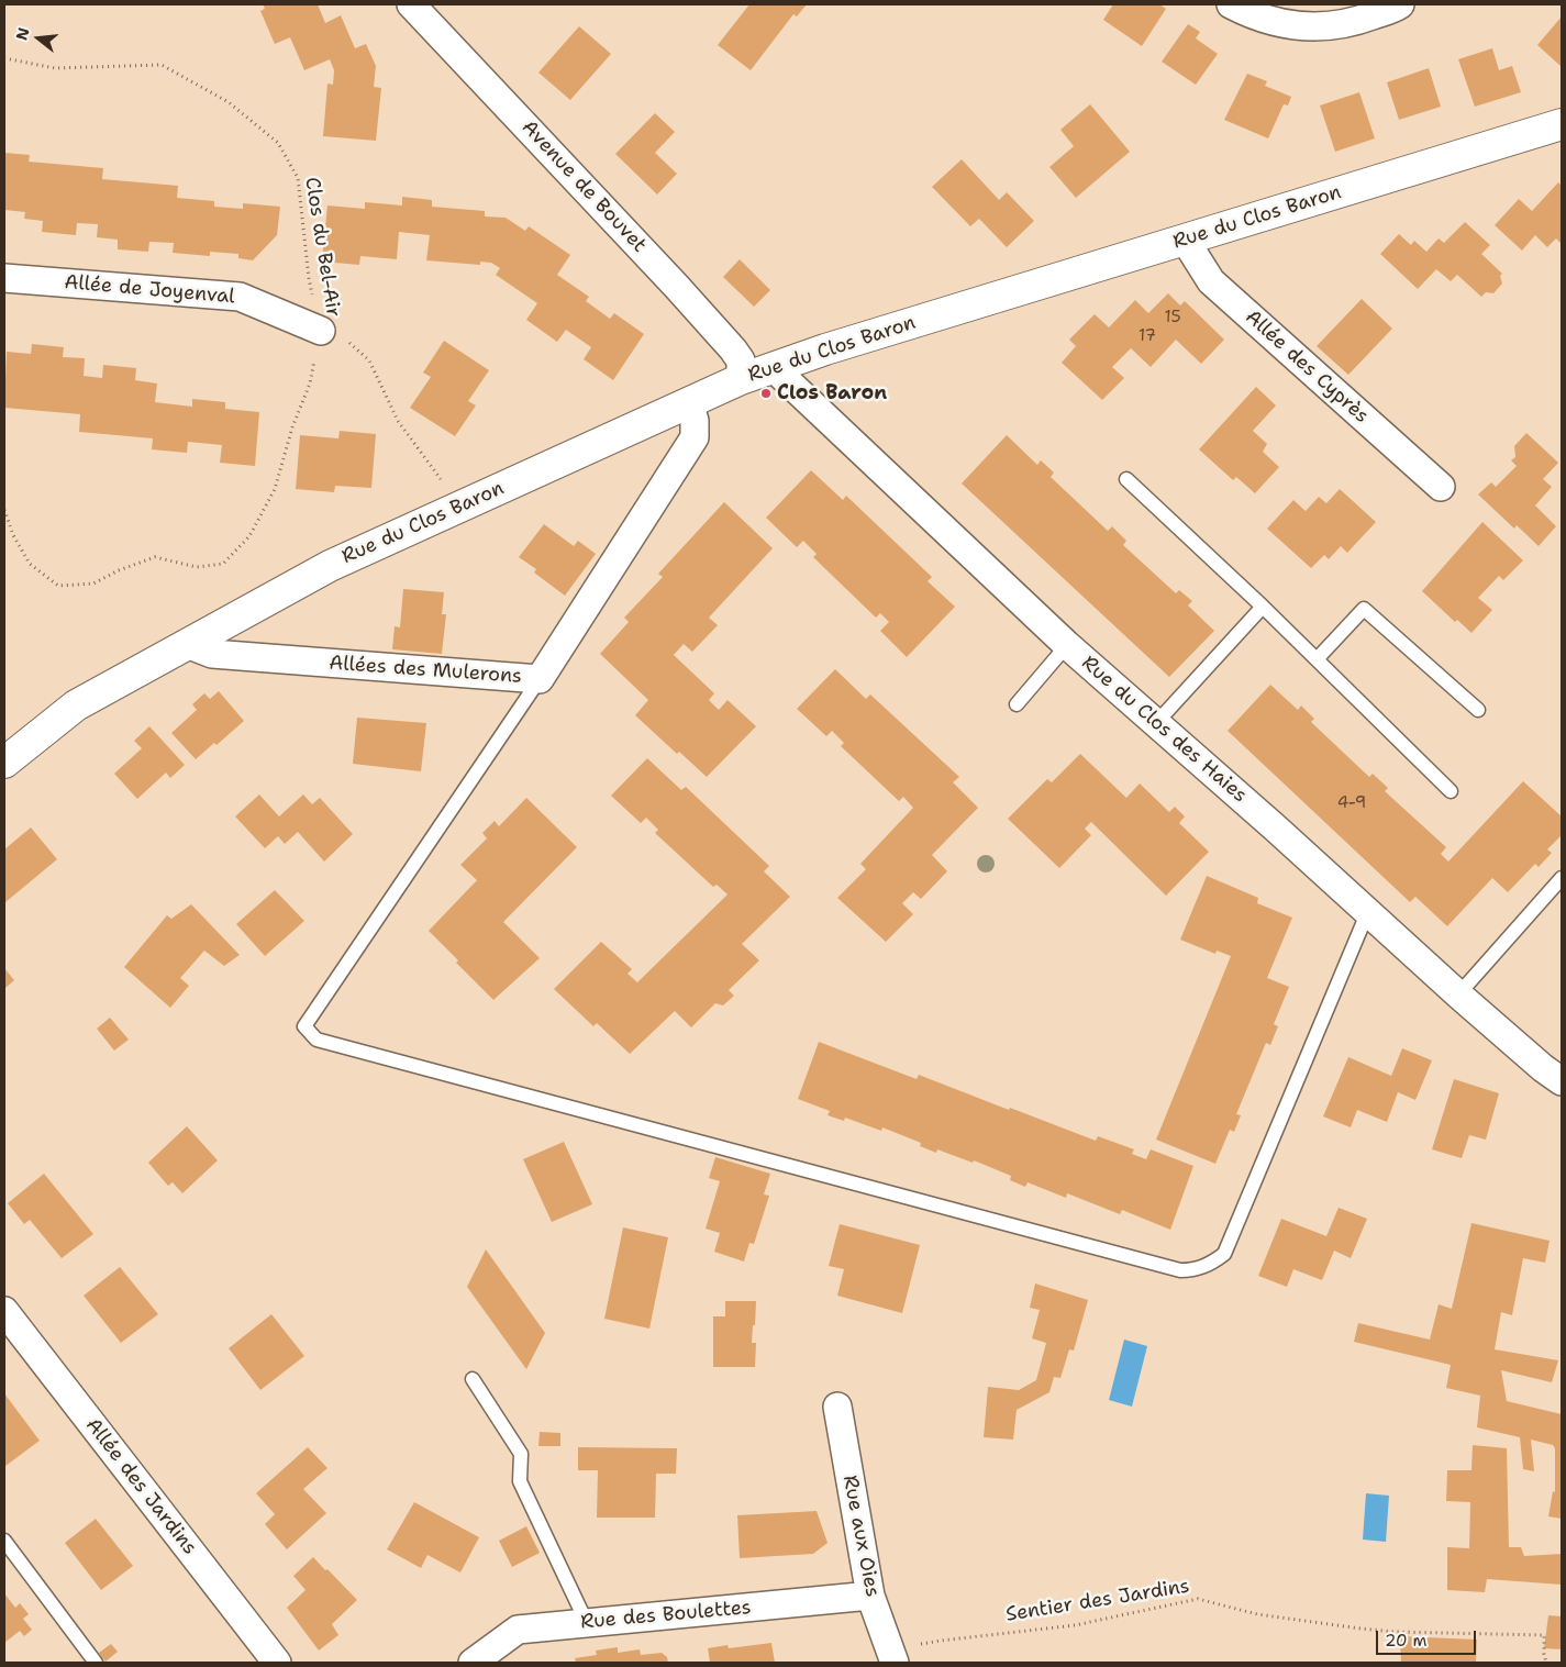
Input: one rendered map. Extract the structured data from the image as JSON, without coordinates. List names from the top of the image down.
{
  "streets": {
    "street": [
      "Avenue de Bouvet",
      "Rue du Clos Baron",
      "Allée de Joyenval",
      "Allée des Cyprès",
      "Allées des Mulerons",
      "Rue du Clos des Haies",
      "Allée des Jardins",
      "Rue aux Oies",
      "Rue des Boulettes"
    ],
    "path": ["Clos du Bel-Air", "Sentier des Jardins"]
  },
  "crossings": [
    ["Avenue de Bouvet", "Rue du Clos Baron"],
    ["Rue du Clos Baron", "Allée des Cyprès"],
    ["Rue du Clos Baron", "Allées des Mulerons"],
    ["Rue du Clos Baron", "Rue du Clos des Haies"],
    ["Clos du Bel-Air", "Allée de Joyenval"],
    ["Rue aux Oies", "Sentier des Jardins"],
    ["Rue aux Oies", "Rue des Boulettes"]
  ],
  "places": ["Clos Baron"],
  "house_numbers": ["15", "17", "4-9"],
  "scale_bar": "20 m",
  "north": "left"
}
